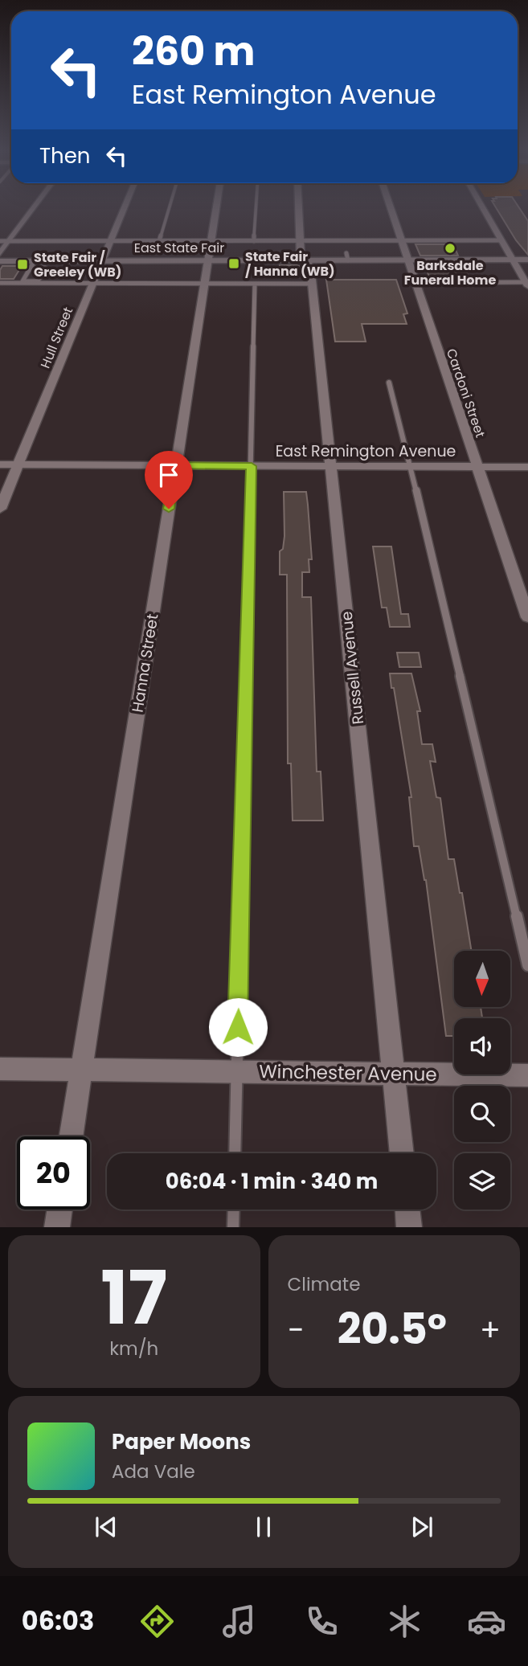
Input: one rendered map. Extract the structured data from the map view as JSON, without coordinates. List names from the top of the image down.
{
  "streets": {
    "street": [
      "East State Fair",
      "Hull Street",
      "Cardoni Street",
      "East Remington Avenue",
      "Hanna Street",
      "Russell Avenue",
      "Winchester Avenue"
    ]
  },
  "crossings": [
    ["East State Fair", "Hull Street"],
    ["East State Fair", "Cardoni Street"],
    ["East State Fair", "Hanna Street"],
    ["East State Fair", "Russell Avenue"],
    ["Hull Street", "East Remington Avenue"],
    ["Cardoni Street", "East Remington Avenue"],
    ["East Remington Avenue", "Hanna Street"],
    ["East Remington Avenue", "Russell Avenue"],
    ["Hanna Street", "Winchester Avenue"],
    ["Russell Avenue", "Winchester Avenue"]
  ],
  "places": {
    "other": ["Barksdale Funeral Home"],
    "transit": ["State Fair / Hanna (WB)", "State Fair / Greeley (WB)"]
  },
  "north": "bottom",
  "page": {
    "turn": ["260 m", "East Remington Avenue"],
    "then": "Then",
    "limit": "20",
    "trip": "06:04 · 1 min · 340 m",
    "tile": [
      ["17", "km/h"],
      "Climate"
    ],
    "heat": ["−", "20.5°", "+"],
    "song": ["Paper Moons", "Ada Vale"],
    "tabs": "06:03"
  }
}
